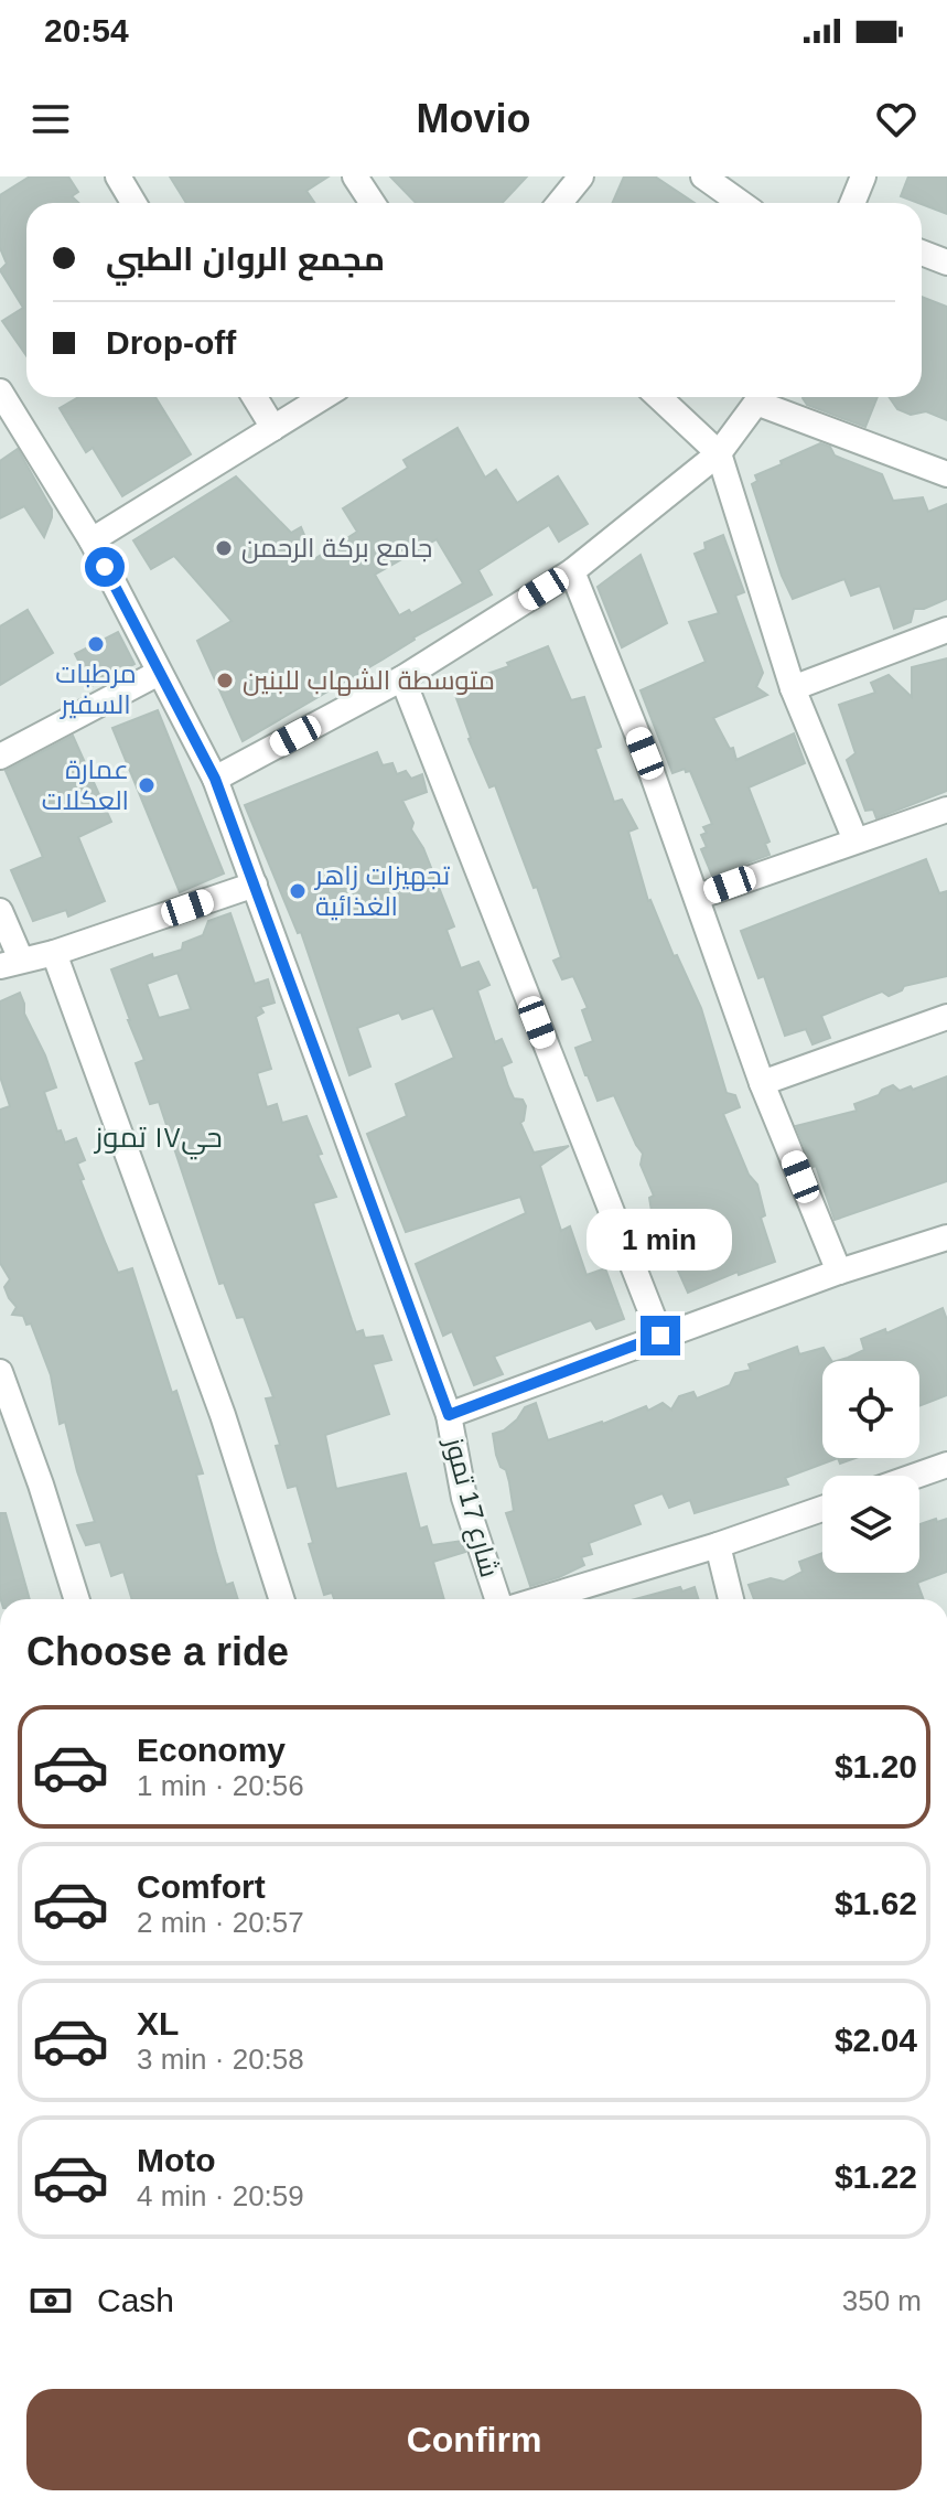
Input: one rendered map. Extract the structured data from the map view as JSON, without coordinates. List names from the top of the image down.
{
  "streets": {
    "street": ["شارع 17 تموز"]
  },
  "districts": ["حي۱۷ تموز"],
  "places": [
    "جامع بركة الرحمن",
    "مرطبات السفير",
    "متوسطة الشهاب للبنين",
    "عمارة العكلات",
    "تجهيزات زاهر الغذائية"
  ],
  "page": {
    "status": "20:54",
    "header": "Movio",
    "banner": ["مجمع الروان الطبي", "Drop-off"],
    "bubble": "1 min",
    "heading": "Choose a ride",
    "list": [
      {
        "name": "Economy",
        "note": "1 min · 20:56",
        "value": "$1.20"
      },
      {
        "name": "Comfort",
        "note": "2 min · 20:57",
        "value": "$1.62"
      },
      {
        "name": "XL",
        "note": "3 min · 20:58",
        "value": "$2.04"
      },
      {
        "name": "Moto",
        "note": "4 min · 20:59",
        "value": "$1.22"
      }
    ],
    "pay": ["Cash", "350 m"],
    "buttons": "Confirm"
  }
}
